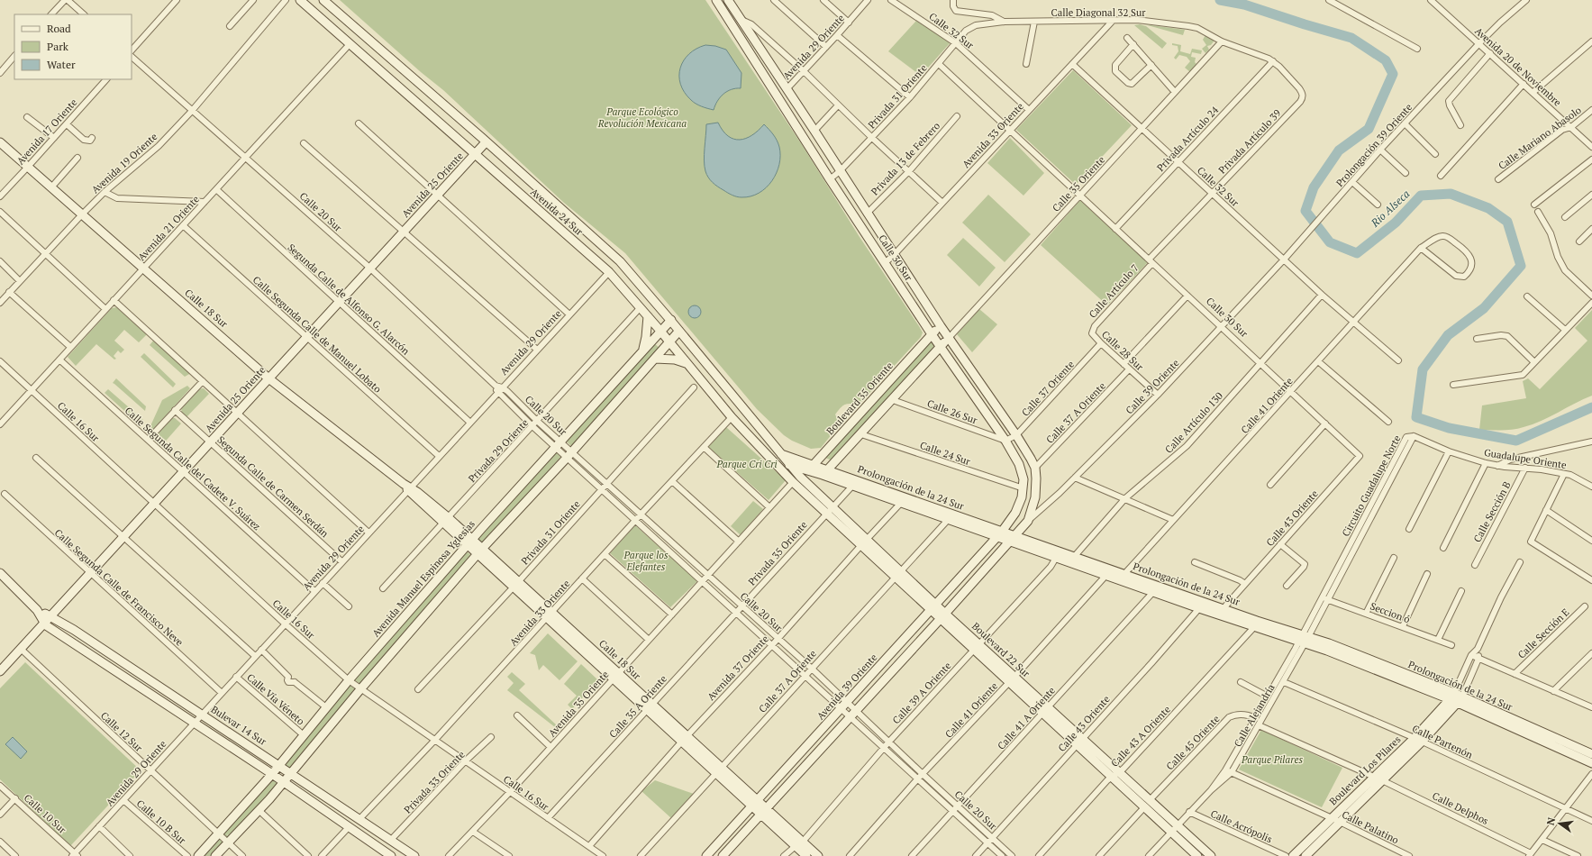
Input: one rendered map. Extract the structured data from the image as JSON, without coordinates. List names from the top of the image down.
{
  "streets": {
    "main road": [
      "Avenida 25 Oriente",
      "Avenida 24 Sur",
      "Calle 30 Sur",
      "Calle 18 Sur",
      "Boulevard 35 Oriente",
      "Prolongación de la 24 Sur",
      "Avenida Manuel Espinosa Yglesias",
      "Boulevard 22 Sur",
      "Avenida 39 Oriente",
      "Bulevar 14 Sur",
      "Boulevard Los Pilares"
    ],
    "street": [
      "Calle Diagonal 32 Sur",
      "Calle 32 Sur",
      "Avenida 29 Oriente",
      "Avenida 20 de Noviembre",
      "Privada 31 Oriente",
      "Avenida 17 Oriente",
      "Avenida 33 Oriente",
      "Calle Mariano Abasolo",
      "Privada Artículo 24",
      "Privada Artículo 39",
      "Prolongación 39 Oriente",
      "Privada 13 de Febrero",
      "Avenida 19 Oriente",
      "Calle 35 Oriente",
      "Calle 20 Sur",
      "Avenida 21 Oriente",
      "Calle Artículo 7",
      "Segunda Calle de Alfonso G. Alarcón",
      "Calle Segunda Calle de Manuel Lobato",
      "Calle 28 Sur",
      "Calle 39 Oriente",
      "Calle 37 Oriente",
      "Calle 41 Oriente",
      "Calle 26 Sur",
      "Calle 37 A Oriente",
      "Calle 16 Sur",
      "Calle Artículo 130",
      "Privada 29 Oriente",
      "Calle 24 Sur",
      "Guadalupe Oriente",
      "Calle Segunda Calle del Cadete V. Suárez",
      "Circuito Guadalupe Norte",
      "Segunda Calle de Carmen Serdán",
      "Calle Sección B",
      "Calle 43 Oriente",
      "Privada 35 Oriente",
      "Calle Segunda Calle de Francisco Neve",
      "Seccion ó",
      "Calle Sección E",
      "Avenida 37 Oriente",
      "Calle 39 A Oriente",
      "Calle Vía Véneto",
      "Avenida 35 Oriente",
      "Calle 35 A Oriente",
      "Calle Alejandría",
      "Calle 41 A Oriente",
      "Calle 12 Sur",
      "Calle 43 A Oriente",
      "Calle Partenón",
      "Calle 45 Oriente",
      "Privada 33 Oriente",
      "Calle Delphos",
      "Calle 10 Sur",
      "Calle 10 B Sur",
      "Calle Acrópolis",
      "Calle Palatino"
    ]
  },
  "crossings": [
    ["Calle Diagonal 32 Sur", "Privada 31 Oriente"],
    ["Calle Diagonal 32 Sur", "Avenida 33 Oriente"],
    ["Calle Diagonal 32 Sur", "Privada Artículo 24"],
    ["Calle Diagonal 32 Sur", "Privada Artículo 39"],
    ["Calle Diagonal 32 Sur", "Calle 35 Oriente"],
    ["Calle 32 Sur", "Privada 31 Oriente"],
    ["Calle 32 Sur", "Avenida 33 Oriente"],
    ["Calle 32 Sur", "Privada Artículo 24"],
    ["Calle 32 Sur", "Privada Artículo 39"],
    ["Calle 32 Sur", "Prolongación 39 Oriente"],
    ["Calle 32 Sur", "Calle 35 Oriente"],
    ["Calle 32 Sur", "Calle 39 Oriente"],
    ["Calle 32 Sur", "Calle 41 Oriente"],
    ["Calle 32 Sur", "Calle Artículo 130"],
    ["Avenida 29 Oriente", "Calle 20 Sur"],
    ["Avenida 29 Oriente", "Avenida 24 Sur"],
    ["Avenida 29 Oriente", "Calle 30 Sur"],
    ["Avenida 29 Oriente", "Segunda Calle de Alfonso G. Alarcón"],
    ["Avenida 29 Oriente", "Calle 18 Sur"],
    ["Avenida 29 Oriente", "Calle Segunda Calle de Manuel Lobato"],
    ["Avenida 29 Oriente", "Calle 16 Sur"],
    ["Avenida 29 Oriente", "Calle Segunda Calle del Cadete V. Suárez"],
    ["Avenida 29 Oriente", "Segunda Calle de Carmen Serdán"],
    ["Avenida 29 Oriente", "Calle Segunda Calle de Francisco Neve"],
    ["Avenida 29 Oriente", "Calle Vía Véneto"],
    ["Avenida 29 Oriente", "Bulevar 14 Sur"],
    ["Avenida 29 Oriente", "Calle 12 Sur"],
    ["Avenida 29 Oriente", "Calle 10 Sur"],
    ["Avenida 29 Oriente", "Calle 10 B Sur"],
    ["Avenida 20 de Noviembre", "Calle Mariano Abasolo"],
    ["Avenida 20 de Noviembre", "Prolongación 39 Oriente"],
    ["Privada 31 Oriente", "Calle 20 Sur"],
    ["Privada 31 Oriente", "Calle 30 Sur"],
    ["Privada 31 Oriente", "Calle 18 Sur"],
    ["Avenida 17 Oriente", "Calle 18 Sur"],
    ["Avenida 33 Oriente", "Calle 20 Sur"],
    ["Avenida 33 Oriente", "Avenida 24 Sur"],
    ["Avenida 33 Oriente", "Calle 30 Sur"],
    ["Avenida 33 Oriente", "Calle 18 Sur"],
    ["Avenida 33 Oriente", "Calle 16 Sur"],
    ["Avenida 33 Oriente", "Bulevar 14 Sur"],
    ["Privada Artículo 24", "Calle 30 Sur"],
    ["Privada Artículo 39", "Calle 30 Sur"],
    ["Privada Artículo 39", "Calle Artículo 7"],
    ["Prolongación 39 Oriente", "Calle 39 Oriente"],
    ["Privada 13 de Febrero", "Calle 30 Sur"],
    ["Avenida 19 Oriente", "Calle 20 Sur"],
    ["Avenida 19 Oriente", "Calle 18 Sur"],
    ["Calle 35 Oriente", "Calle 30 Sur"],
    ["Avenida 25 Oriente", "Calle 20 Sur"],
    ["Avenida 25 Oriente", "Avenida 24 Sur"],
    ["Avenida 25 Oriente", "Segunda Calle de Alfonso G. Alarcón"],
    ["Avenida 25 Oriente", "Calle 18 Sur"],
    ["Avenida 25 Oriente", "Calle Segunda Calle de Manuel Lobato"],
    ["Avenida 25 Oriente", "Calle 16 Sur"],
    ["Avenida 25 Oriente", "Calle Segunda Calle del Cadete V. Suárez"],
    ["Avenida 25 Oriente", "Segunda Calle de Carmen Serdán"],
    ["Avenida 25 Oriente", "Calle Segunda Calle de Francisco Neve"],
    ["Avenida 25 Oriente", "Bulevar 14 Sur"],
    ["Avenida 25 Oriente", "Calle 12 Sur"],
    ["Calle 20 Sur", "Avenida 21 Oriente"],
    ["Calle 20 Sur", "Calle 41 Oriente"],
    ["Calle 20 Sur", "Calle 37 A Oriente"],
    ["Calle 20 Sur", "Privada 29 Oriente"],
    ["Calle 20 Sur", "Calle 43 Oriente"],
    ["Calle 20 Sur", "Privada 35 Oriente"],
    ["Calle 20 Sur", "Avenida Manuel Espinosa Yglesias"],
    ["Calle 20 Sur", "Avenida 37 Oriente"],
    ["Calle 20 Sur", "Avenida 39 Oriente"],
    ["Calle 20 Sur", "Calle 39 A Oriente"],
    ["Calle 20 Sur", "Avenida 35 Oriente"],
    ["Calle 20 Sur", "Calle 35 A Oriente"],
    ["Calle 20 Sur", "Calle 41 A Oriente"],
    ["Avenida 24 Sur", "Avenida 21 Oriente"],
    ["Avenida 24 Sur", "Privada 29 Oriente"],
    ["Avenida 24 Sur", "Prolongación de la 24 Sur"],
    ["Avenida 24 Sur", "Avenida Manuel Espinosa Yglesias"],
    ["Avenida 24 Sur", "Boulevard 22 Sur"],
    ["Avenida 21 Oriente", "Segunda Calle de Alfonso G. Alarcón"],
    ["Avenida 21 Oriente", "Calle 18 Sur"],
    ["Avenida 21 Oriente", "Calle Segunda Calle de Manuel Lobato"],
    ["Avenida 21 Oriente", "Calle 16 Sur"],
    ["Avenida 21 Oriente", "Calle Segunda Calle del Cadete V. Suárez"],
    ["Calle 30 Sur", "Calle Artículo 7"],
    ["Calle 30 Sur", "Calle 39 Oriente"],
    ["Calle 30 Sur", "Calle 37 Oriente"],
    ["Calle 30 Sur", "Boulevard 35 Oriente"],
    ["Calle 30 Sur", "Calle 41 Oriente"],
    ["Calle 30 Sur", "Calle 26 Sur"],
    ["Calle 30 Sur", "Calle 37 A Oriente"],
    ["Calle 30 Sur", "Calle Artículo 130"],
    ["Calle 30 Sur", "Calle 24 Sur"],
    ["Calle 30 Sur", "Prolongación de la 24 Sur"],
    ["Calle 30 Sur", "Calle 43 Oriente"],
    ["Calle 30 Sur", "Avenida 39 Oriente"],
    ["Calle Artículo 7", "Calle 28 Sur"],
    ["Calle 18 Sur", "Calle 37 A Oriente"],
    ["Calle 18 Sur", "Privada 29 Oriente"],
    ["Calle 18 Sur", "Avenida Manuel Espinosa Yglesias"],
    ["Calle 18 Sur", "Avenida 37 Oriente"],
    ["Calle 18 Sur", "Avenida 39 Oriente"],
    ["Calle 18 Sur", "Calle 39 A Oriente"],
    ["Calle 18 Sur", "Avenida 35 Oriente"],
    ["Calle 18 Sur", "Calle 35 A Oriente"],
    ["Calle 28 Sur", "Calle 39 Oriente"],
    ["Calle 28 Sur", "Calle 37 Oriente"],
    ["Calle 28 Sur", "Calle 37 A Oriente"],
    ["Calle 37 Oriente", "Calle 26 Sur"],
    ["Boulevard 35 Oriente", "Prolongación de la 24 Sur"],
    ["Boulevard 35 Oriente", "Boulevard 22 Sur"],
    ["Boulevard 35 Oriente", "Avenida 35 Oriente"],
    ["Calle 41 Oriente", "Prolongación de la 24 Sur"],
    ["Calle 41 Oriente", "Boulevard 22 Sur"],
    ["Calle 37 A Oriente", "Prolongación de la 24 Sur"],
    ["Calle 37 A Oriente", "Boulevard 22 Sur"],
    ["Calle 16 Sur", "Avenida Manuel Espinosa Yglesias"],
    ["Calle 16 Sur", "Avenida 37 Oriente"],
    ["Calle 16 Sur", "Avenida 35 Oriente"],
    ["Calle 16 Sur", "Calle 35 A Oriente"],
    ["Calle 16 Sur", "Privada 33 Oriente"],
    ["Calle Artículo 130", "Prolongación de la 24 Sur"],
    ["Guadalupe Oriente", "Circuito Guadalupe Norte"],
    ["Guadalupe Oriente", "Calle Sección B"],
    ["Circuito Guadalupe Norte", "Prolongación de la 24 Sur"],
    ["Circuito Guadalupe Norte", "Seccion ó"],
    ["Circuito Guadalupe Norte", "Calle Alejandría"],
    ["Prolongación de la 24 Sur", "Calle 43 Oriente"],
    ["Prolongación de la 24 Sur", "Boulevard 22 Sur"],
    ["Prolongación de la 24 Sur", "Avenida 37 Oriente"],
    ["Prolongación de la 24 Sur", "Avenida 39 Oriente"],
    ["Prolongación de la 24 Sur", "Calle 39 A Oriente"],
    ["Prolongación de la 24 Sur", "Calle Alejandría"],
    ["Prolongación de la 24 Sur", "Calle 41 A Oriente"],
    ["Prolongación de la 24 Sur", "Calle 43 A Oriente"],
    ["Prolongación de la 24 Sur", "Boulevard Los Pilares"],
    ["Calle 43 Oriente", "Boulevard 22 Sur"],
    ["Privada 35 Oriente", "Boulevard 22 Sur"],
    ["Privada 35 Oriente", "Calle 35 A Oriente"],
    ["Avenida Manuel Espinosa Yglesias", "Calle Vía Véneto"],
    ["Avenida Manuel Espinosa Yglesias", "Bulevar 14 Sur"],
    ["Avenida Manuel Espinosa Yglesias", "Calle 12 Sur"],
    ["Boulevard 22 Sur", "Avenida 37 Oriente"],
    ["Boulevard 22 Sur", "Avenida 39 Oriente"],
    ["Boulevard 22 Sur", "Calle 39 A Oriente"],
    ["Boulevard 22 Sur", "Avenida 35 Oriente"],
    ["Boulevard 22 Sur", "Calle Alejandría"],
    ["Boulevard 22 Sur", "Calle 41 A Oriente"],
    ["Boulevard 22 Sur", "Calle 43 A Oriente"],
    ["Boulevard 22 Sur", "Calle 45 Oriente"],
    ["Calle Alejandría", "Calle Partenón"],
    ["Calle Alejandría", "Calle 45 Oriente"],
    ["Calle Alejandría", "Calle Acrópolis"],
    ["Calle Alejandría", "Calle Palatino"],
    ["Bulevar 14 Sur", "Privada 33 Oriente"],
    ["Calle Partenón", "Boulevard Los Pilares"],
    ["Boulevard Los Pilares", "Calle Delphos"],
    ["Boulevard Los Pilares", "Calle Palatino"]
  ],
  "water": ["Rio Alseca"],
  "parks": [
    "Parque Ecológico Revolución Mexicana",
    "Parque Cri Cri",
    "Parque los Elefantes",
    "Parque Pilares"
  ],
  "legend": ["Road", "Park", "Water"],
  "north": "left"
}
